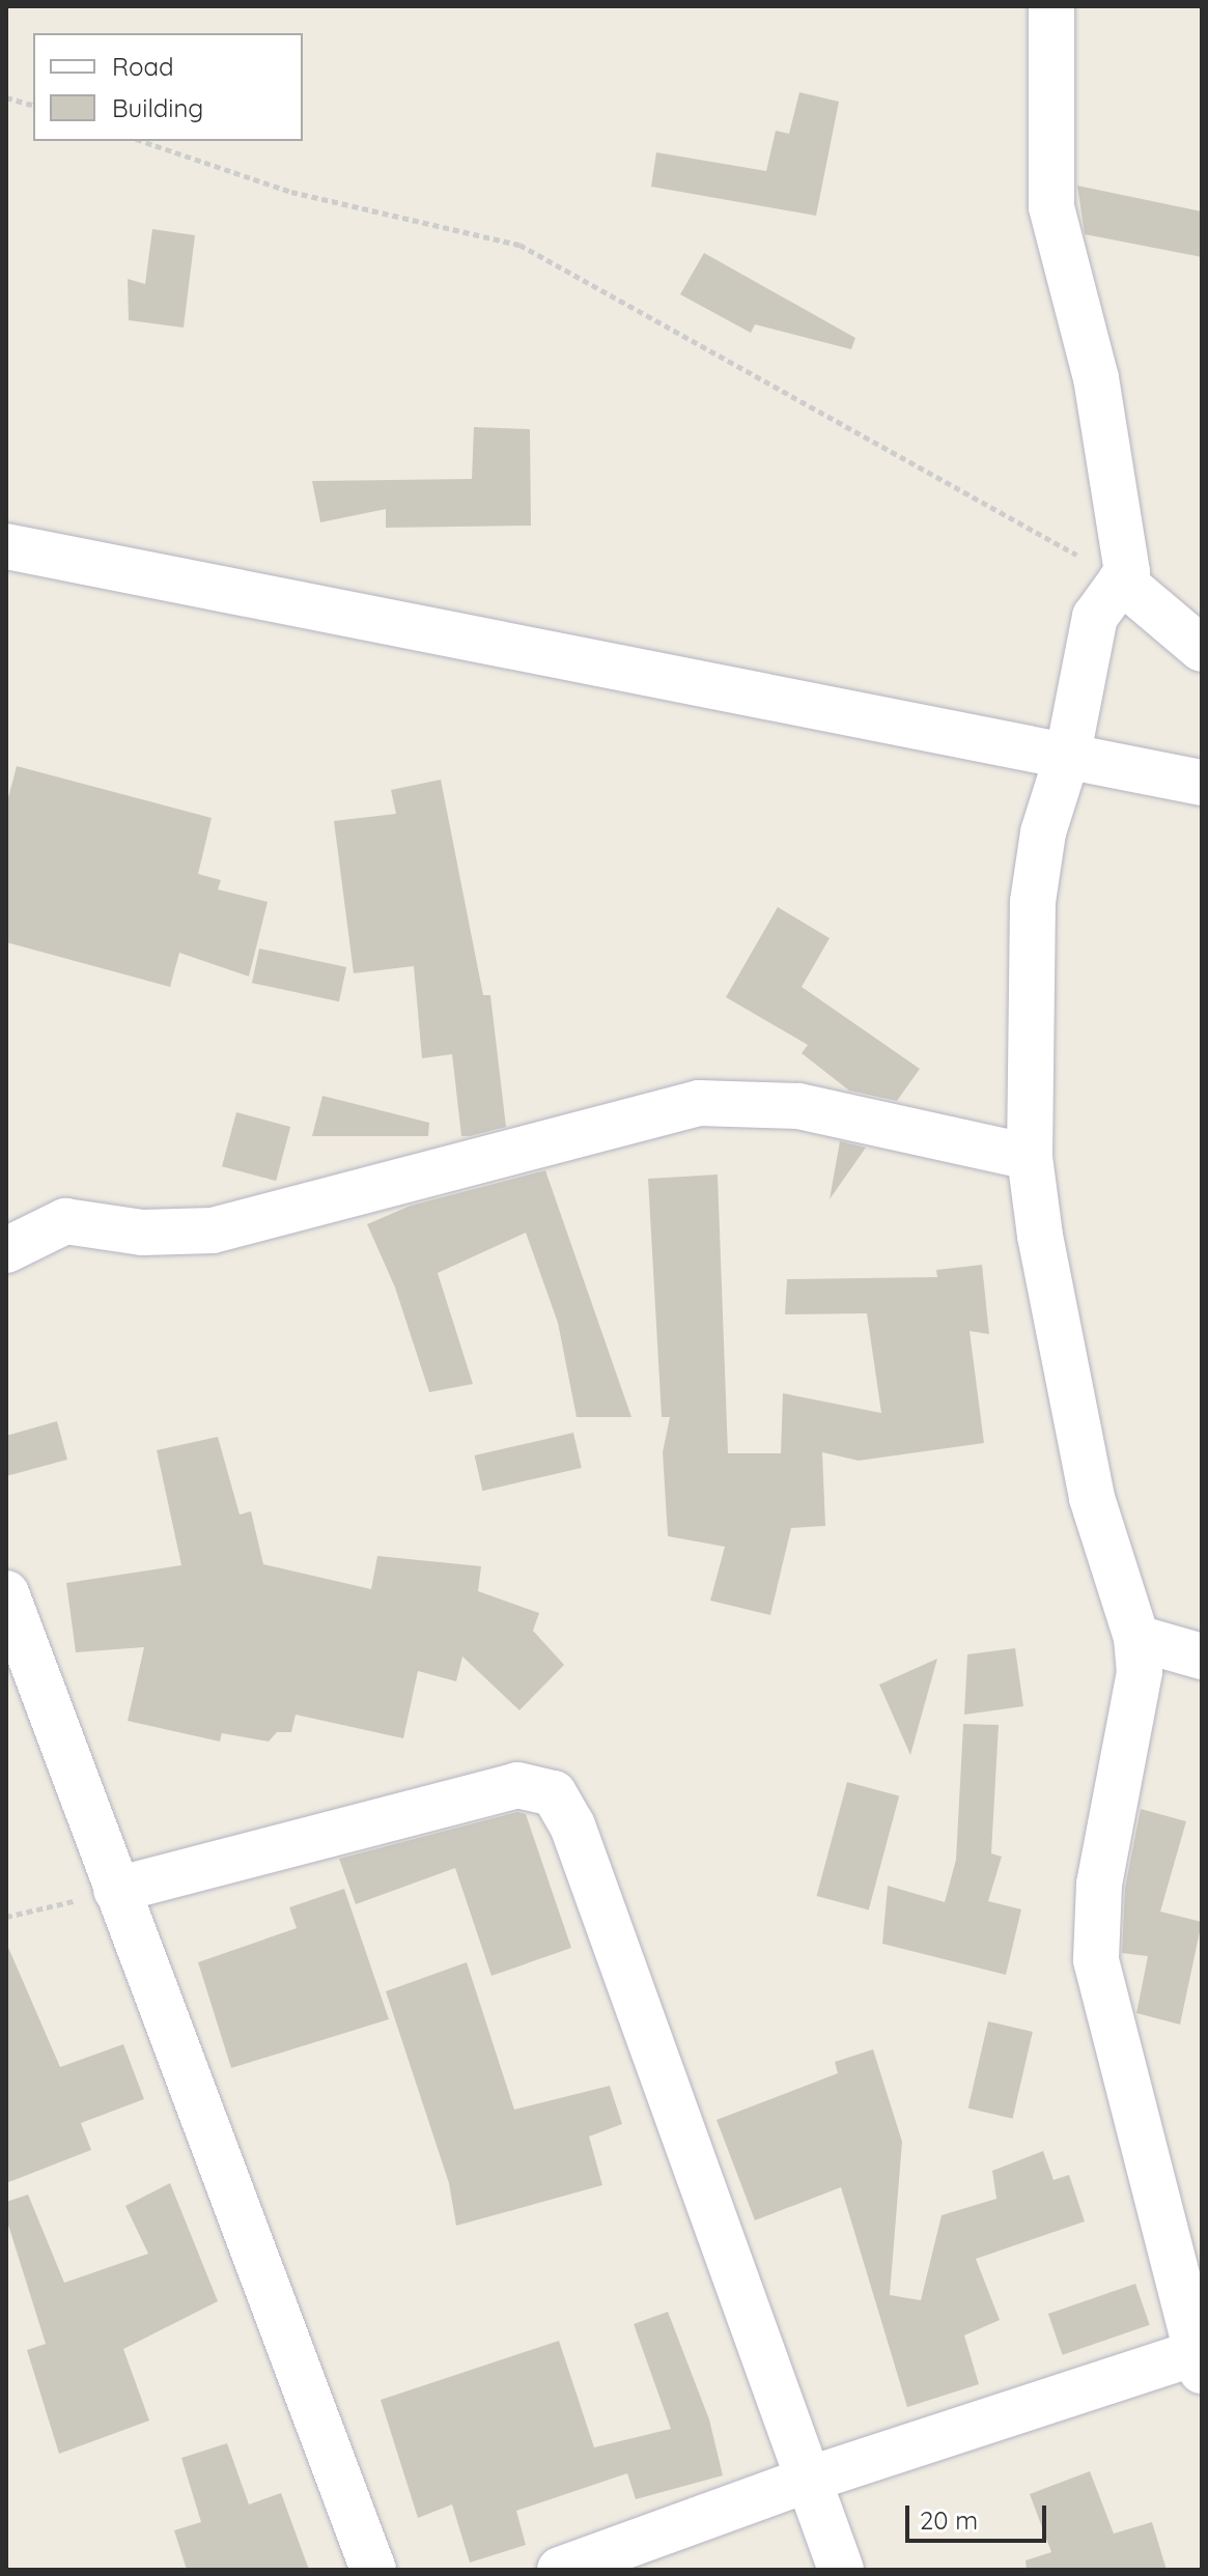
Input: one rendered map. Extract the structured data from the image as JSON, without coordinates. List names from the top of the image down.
{
  "legend": ["Road", "Building"],
  "scale_bar": "20 m"
}
